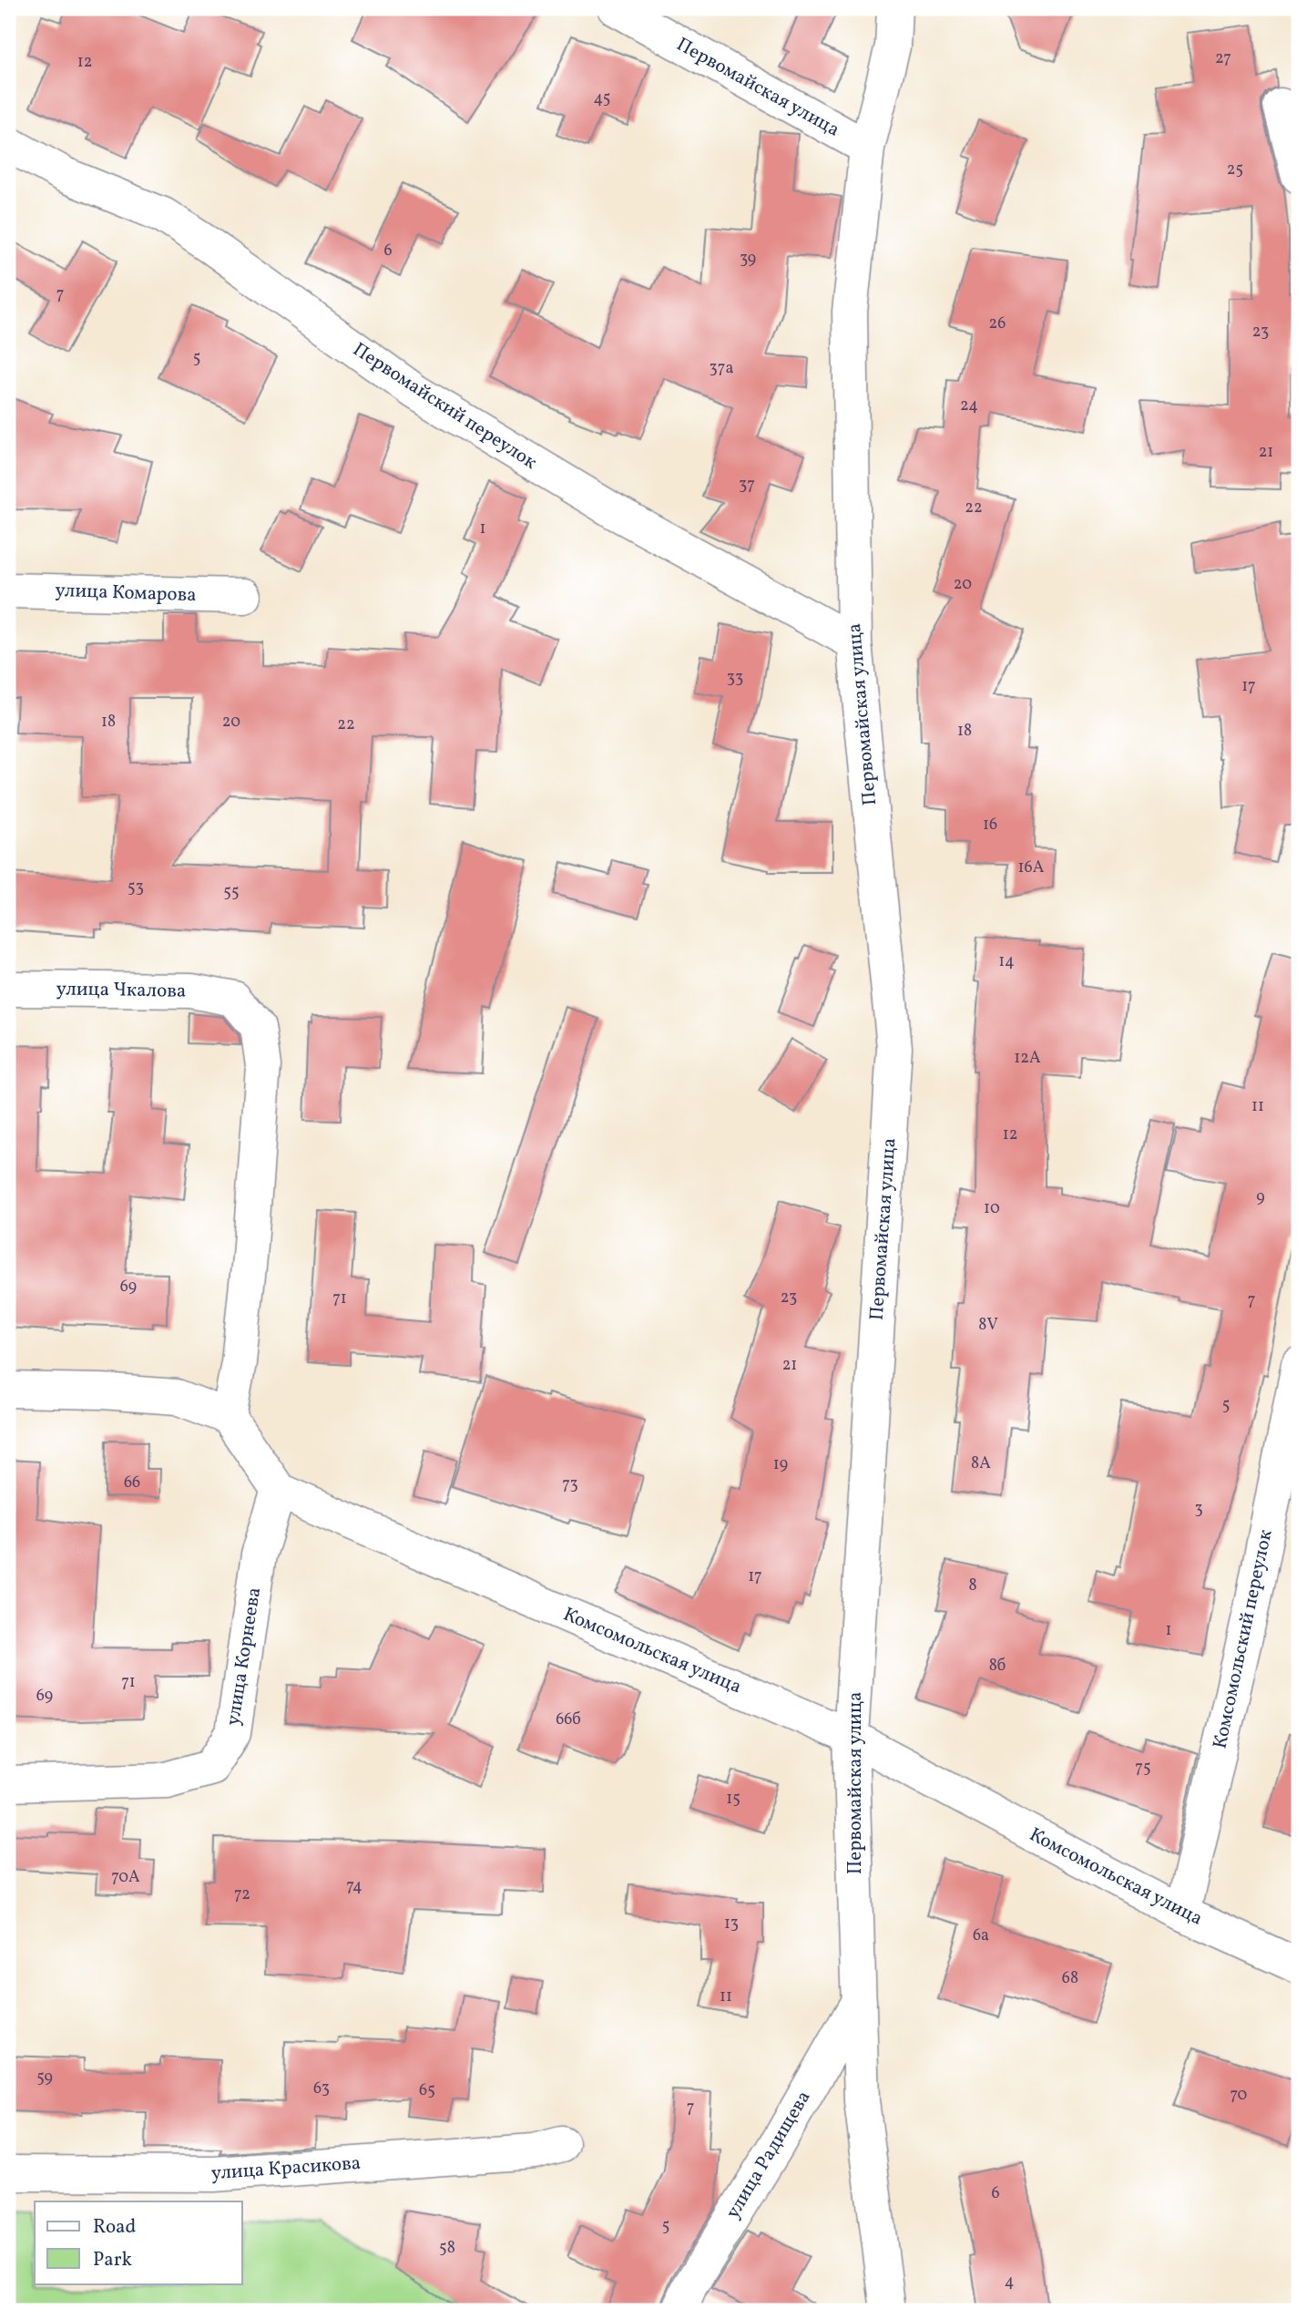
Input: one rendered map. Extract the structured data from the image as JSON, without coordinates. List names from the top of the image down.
{
  "streets": {
    "street": [
      "Первомайская улица",
      "Первомайский переулок",
      "улица Комарова",
      "улица Чкалова",
      "Комсомольский переулок",
      "Комсомольская улица",
      "улица Корнеева",
      "улица Радищева",
      "улица Красикова"
    ]
  },
  "crossings": [
    ["Первомайская улица", "Первомайский переулок"],
    ["Первомайская улица", "Комсомольская улица"],
    ["Первомайская улица", "улица Радищева"],
    ["Комсомольский переулок", "Комсомольская улица"],
    ["Комсомольская улица", "улица Корнеева"]
  ],
  "house_numbers": [
    "27",
    "12",
    "45",
    "25",
    "6",
    "39",
    "7",
    "26",
    "23",
    "5",
    "37а",
    "24",
    "21",
    "37",
    "22",
    "1",
    "20",
    "33",
    "17",
    "18",
    "20",
    "22",
    "18",
    "16",
    "16A",
    "53",
    "55",
    "14",
    "12A",
    "11",
    "12",
    "9",
    "10",
    "69",
    "23",
    "71",
    "7",
    "8V",
    "21",
    "5",
    "8A",
    "19",
    "66",
    "73",
    "3",
    "17",
    "8",
    "1",
    "8б",
    "71",
    "69",
    "66б",
    "75",
    "15",
    "70A",
    "74",
    "72",
    "13",
    "6а",
    "68",
    "11",
    "59",
    "63",
    "65",
    "70",
    "7",
    "6",
    "5",
    "58",
    "4"
  ],
  "legend": ["Road", "Park"]
}
